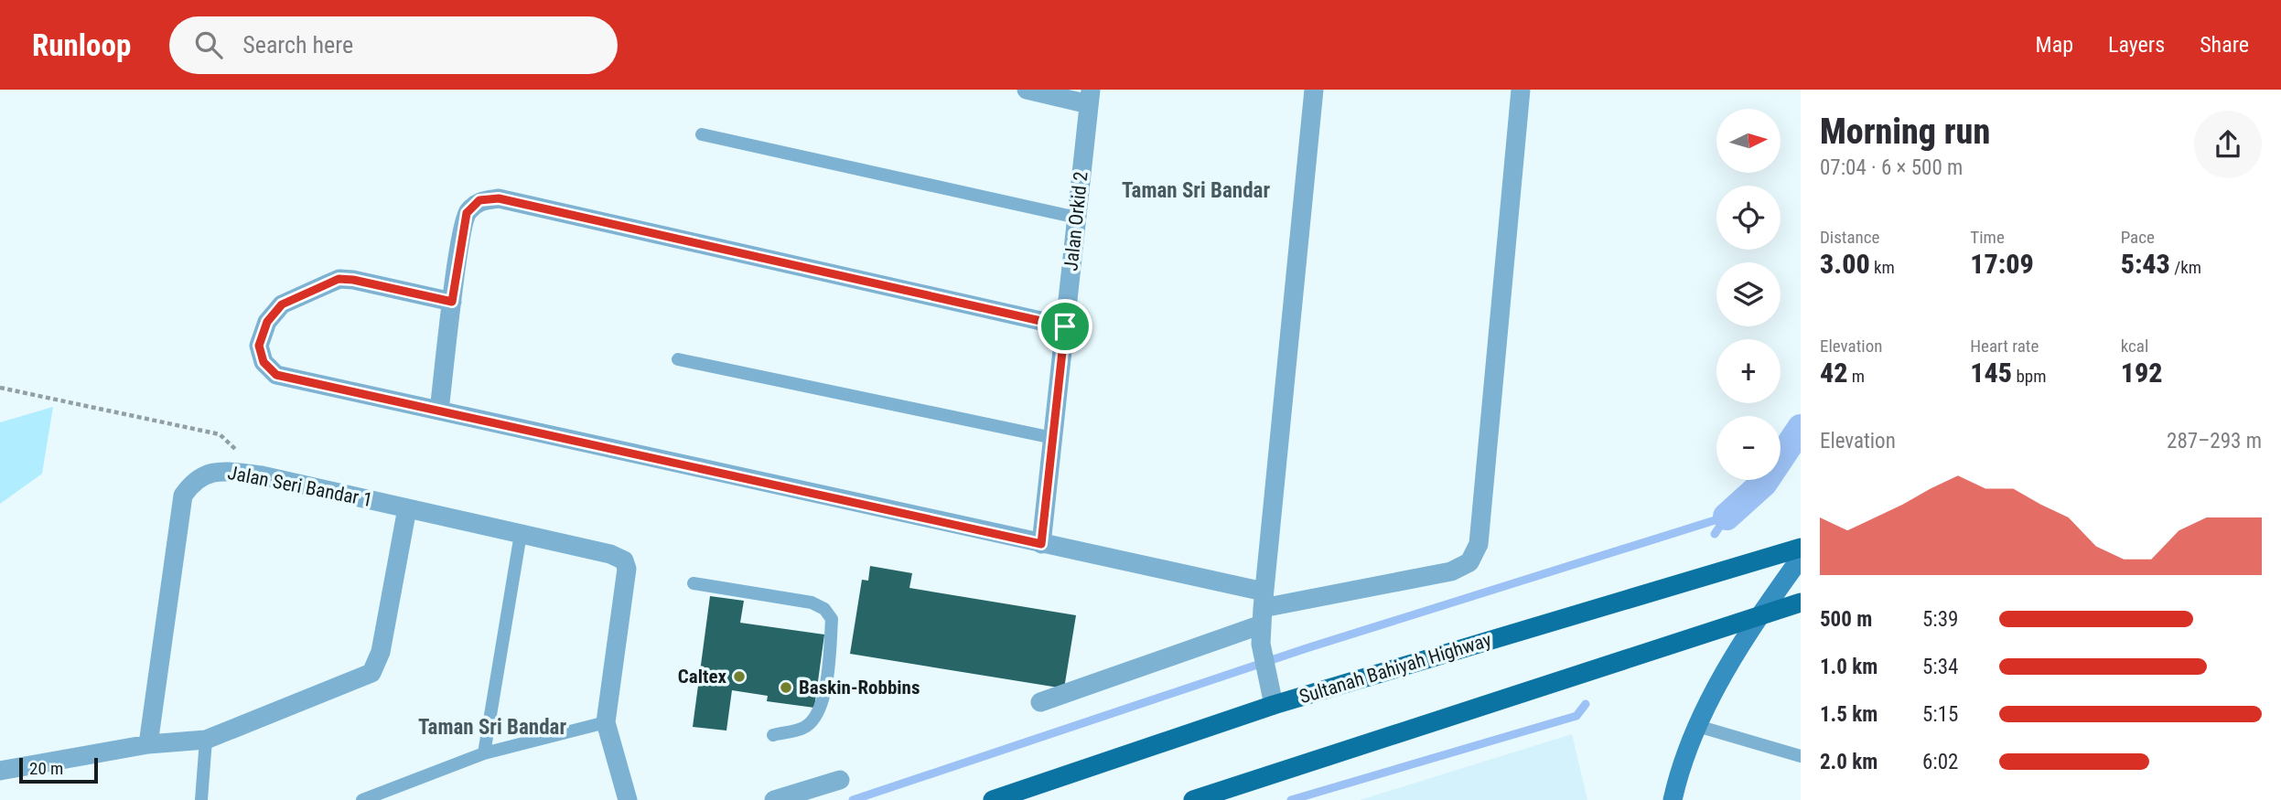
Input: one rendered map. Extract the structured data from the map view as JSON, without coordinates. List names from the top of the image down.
{
  "streets": {
    "main road": ["Sultanah Bahiyah Highway"],
    "street": ["Jalan Orkid 2", "Jalan Seri Bandar 1"]
  },
  "districts": ["Taman Sri Bandar", "Taman Sri Bandar"],
  "places": ["Caltex", "Baskin-Robbins"],
  "scale_bar": "20 m",
  "north": "right",
  "page": {
    "header": "Runloop",
    "search": "Search here",
    "nav": ["Map", "Layers", "Share"],
    "heading": ["Morning run", "07:04 · 6 × 500 m"],
    "map_buttons": ["+", "−"],
    "stats": [
      ["Distance", "3.00 km"],
      ["Time", "17:09"],
      ["Pace", "5:43 /km"],
      ["Elevation", "42 m"],
      ["Heart rate", "145 bpm"],
      ["kcal", "192"]
    ],
    "chart": ["Elevation", "287–293 m"],
    "list": [
      {
        "name": "500 m",
        "note": "5:39"
      },
      {
        "name": "1.0 km",
        "note": "5:34"
      },
      {
        "name": "1.5 km",
        "note": "5:15"
      },
      {
        "name": "2.0 km",
        "note": "6:02"
      }
    ],
    "scale": "20 m"
  }
}
